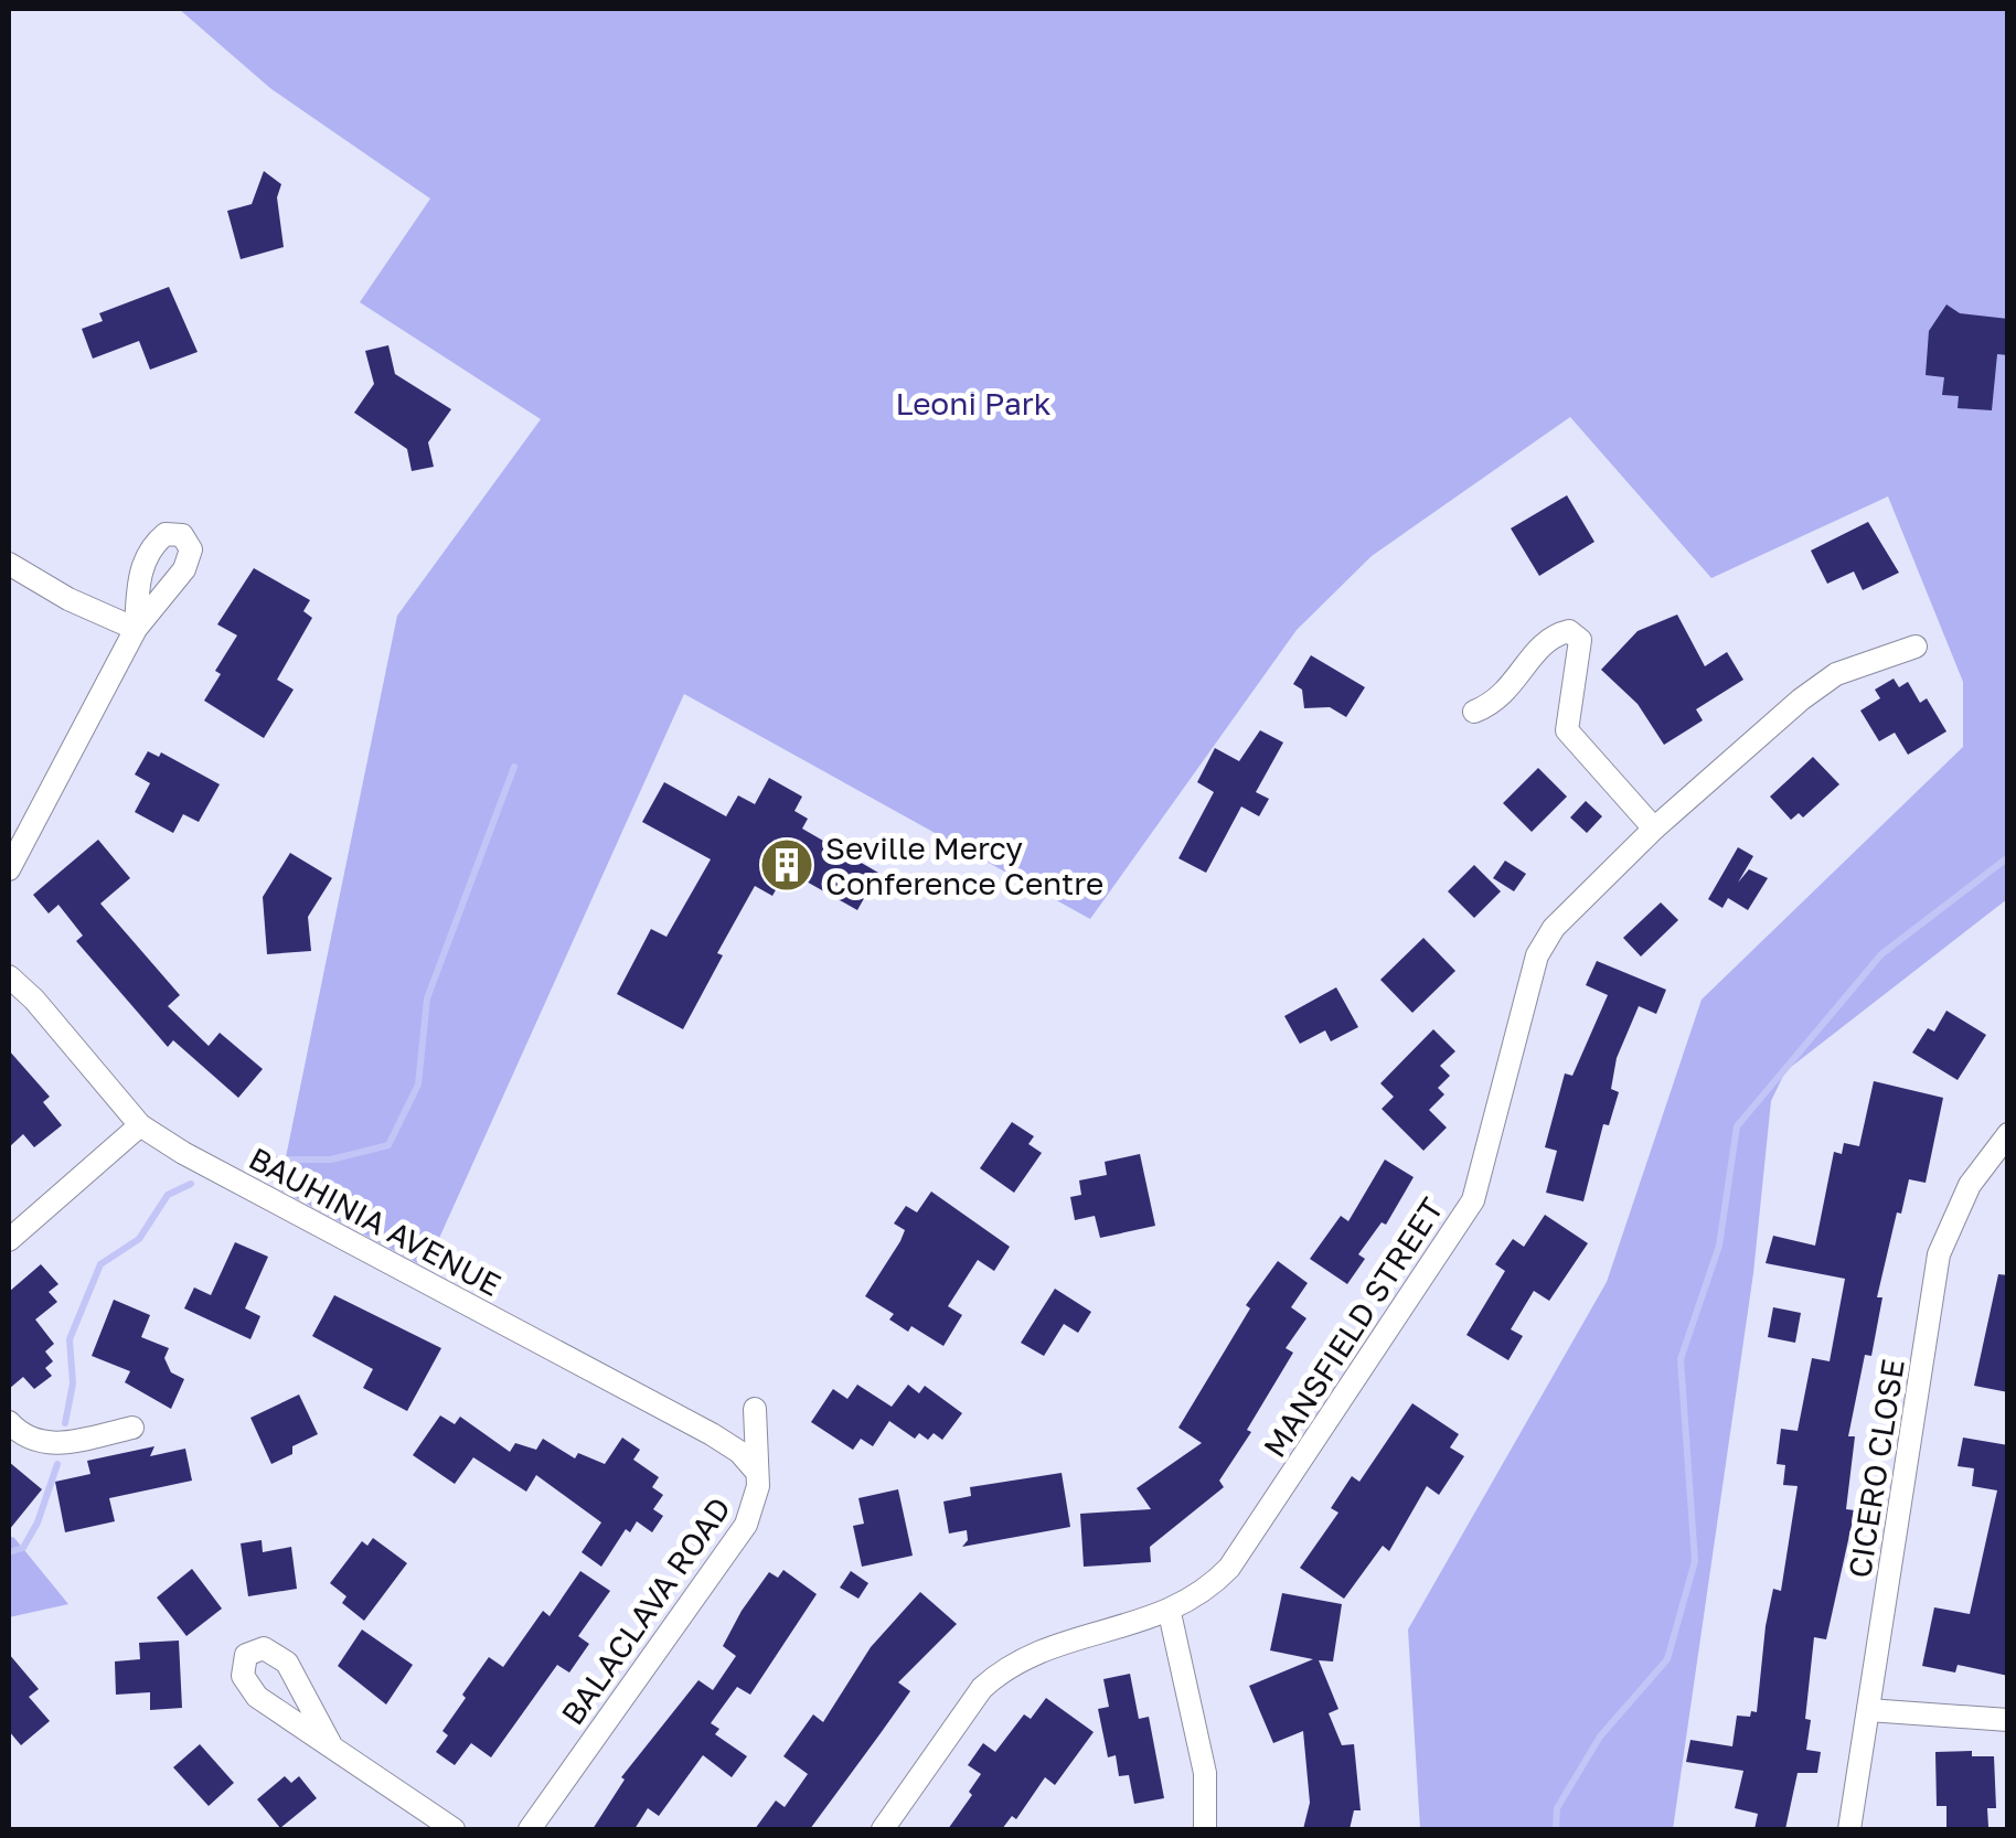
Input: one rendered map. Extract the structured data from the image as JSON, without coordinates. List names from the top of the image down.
{
  "streets": {
    "street": [
      "BAUHINIA AVENUE",
      "MANSFIELD STREET",
      "CICERO CLOSE",
      "BALACLAVA ROAD"
    ]
  },
  "crossings": [
    ["BAUHINIA AVENUE", "BALACLAVA ROAD"]
  ],
  "parks": ["Leoni Park"],
  "places": {
    "building": ["Seville Mercy Conference Centre"]
  }
}
